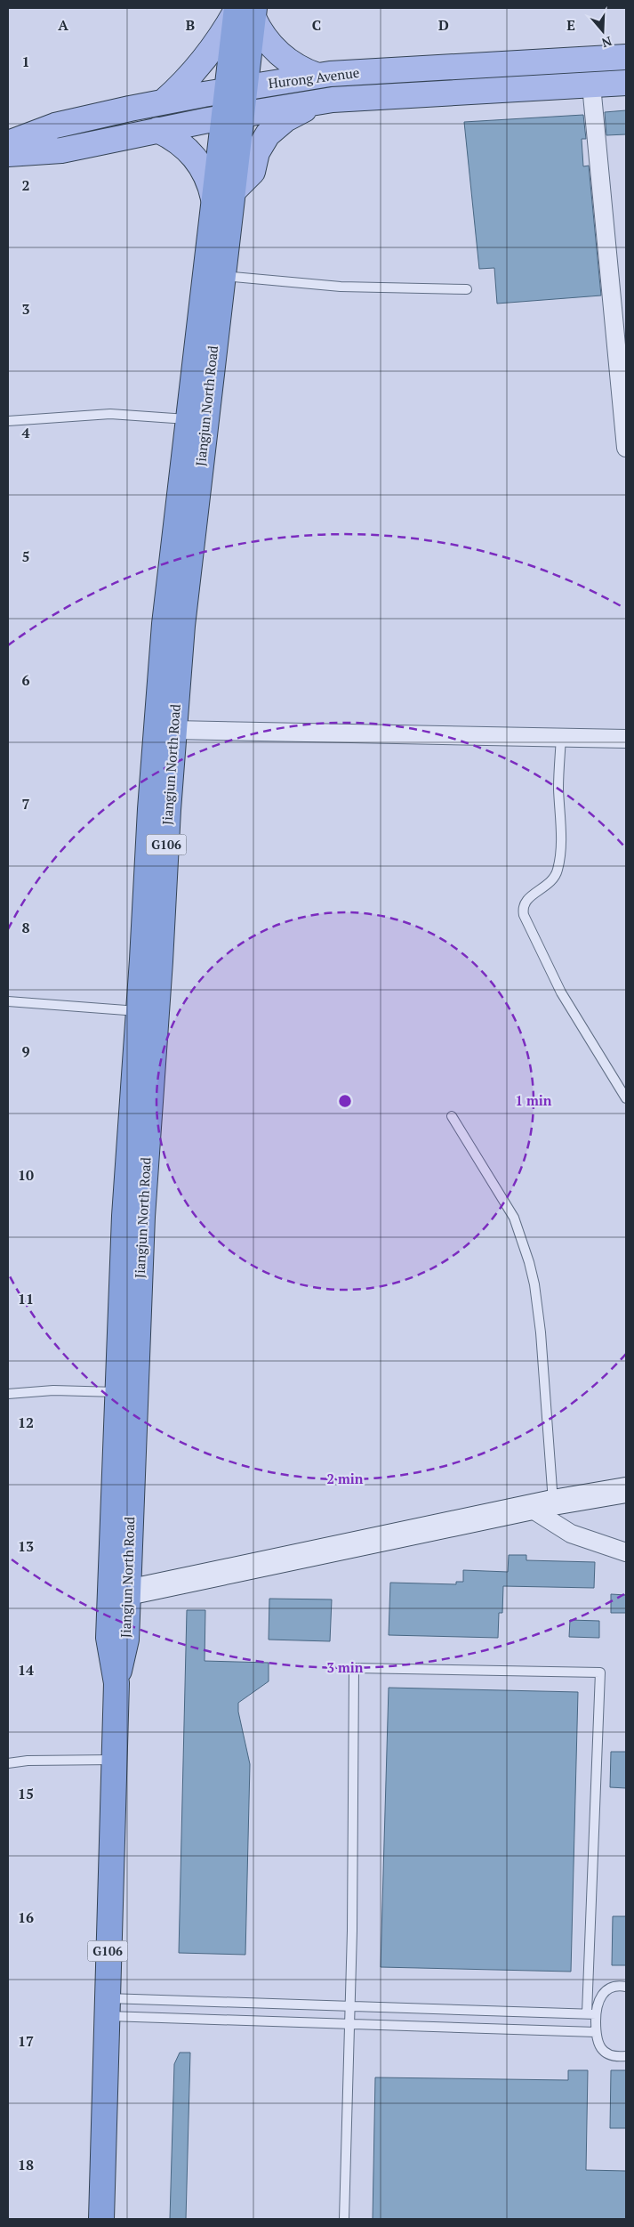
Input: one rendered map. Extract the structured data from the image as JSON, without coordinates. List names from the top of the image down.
{
  "streets": {
    "highway": ["Jiangjun North Road", "G106"],
    "main road": ["Hurong Avenue"]
  },
  "crossings": [
    ["Hurong Avenue", "Jiangjun North Road"],
    ["Jiangjun North Road", "G106"]
  ],
  "north": "bottom",
  "grid": {
    "columns": [
      "A",
      "B",
      "C",
      "D",
      "E"
    ],
    "rows": [
      "1",
      "2",
      "3",
      "4",
      "5",
      "6",
      "7",
      "8",
      "9",
      "10",
      "11",
      "12",
      "13",
      "14",
      "15",
      "16",
      "17",
      "18"
    ]
  },
  "rings": ["1 min", "2 min", "3 min"]
}
